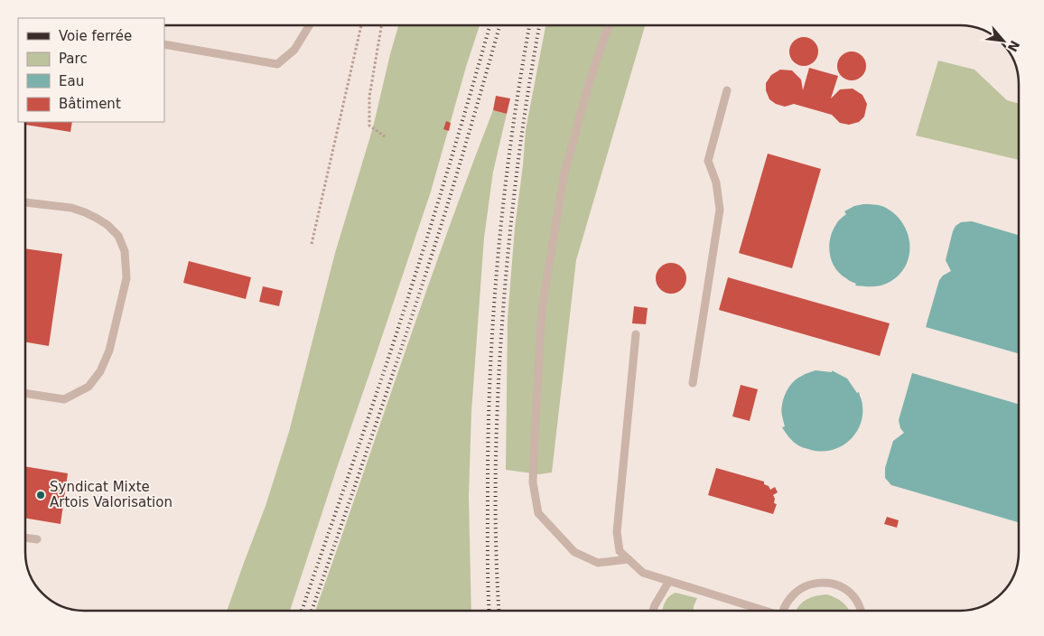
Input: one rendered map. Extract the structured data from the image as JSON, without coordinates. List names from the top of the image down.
{
  "places": ["Syndicat Mixte Artois Valorisation"],
  "legend": [
    "Voie ferrée",
    "Parc",
    "Eau",
    "Bâtiment"
  ],
  "north": "bottom right"
}
